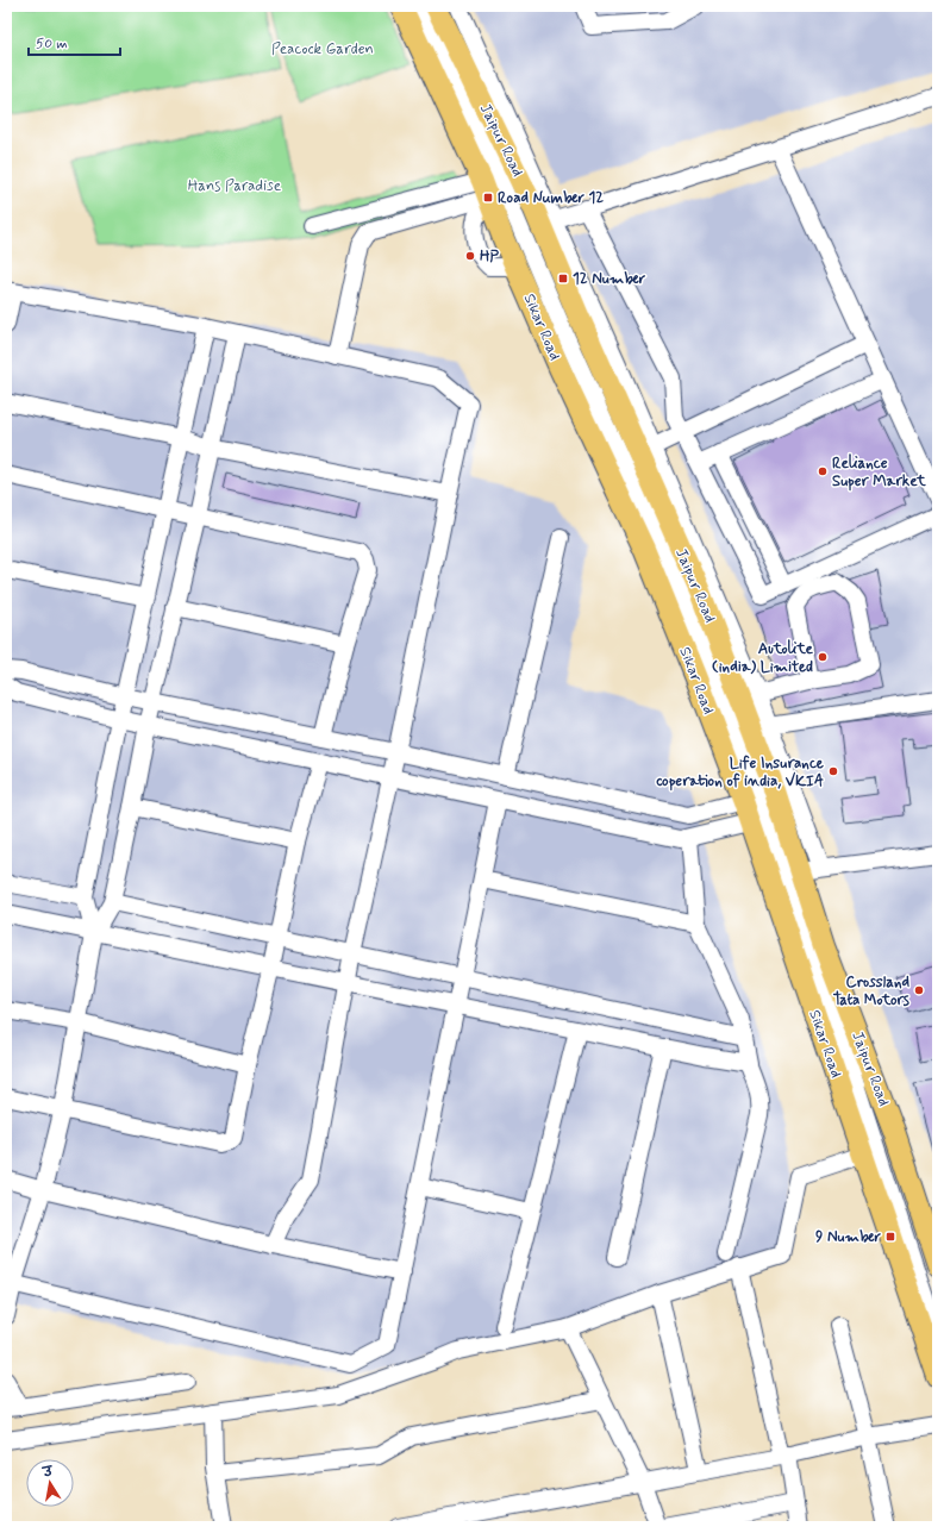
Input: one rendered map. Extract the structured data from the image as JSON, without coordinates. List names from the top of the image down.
{
  "streets": {
    "main road": ["Jaipur Road", "Sikar Road"]
  },
  "crossings": [
    ["Jaipur Road", "Sikar Road"]
  ],
  "parks": ["Peacock Garden", "Hans Paradise"],
  "places": {
    "transit": ["Road Number 12", "12 Number", "9 Number"],
    "other": [
      "HP",
      "Reliance Super Market",
      "Autolite (india) Limited",
      "Life Insurance coperation of india, VKIA",
      "Crossland Tata Motors"
    ]
  },
  "scale_bar": "50 m",
  "north": "top"
}
